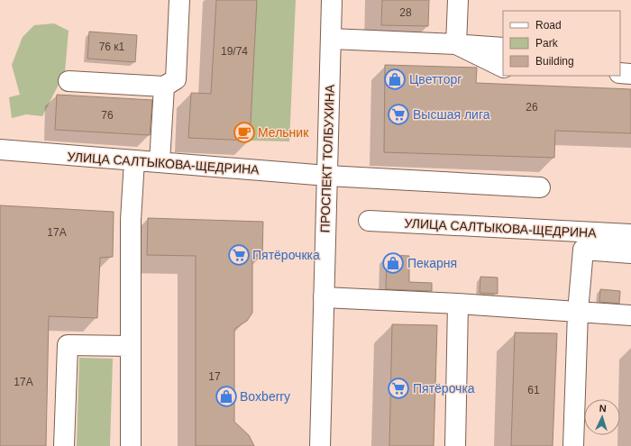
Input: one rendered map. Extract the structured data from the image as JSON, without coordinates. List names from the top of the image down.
{
  "streets": {
    "street": ["ПРОСПЕКТ ТОЛБУХИНА", "УЛИЦА САЛТЫКОВА-ЩЕДРИНА"]
  },
  "crossings": [
    ["ПРОСПЕКТ ТОЛБУХИНА", "УЛИЦА САЛТЫКОВА-ЩЕДРИНА"]
  ],
  "places": {
    "shop": ["Цветторг", "Пекарня", "Boxberry"],
    "supermarket": ["Высшая лига", "Пятёрочкка", "Пятёрочка"],
    "cafe": ["Мельник"]
  },
  "house_numbers": [
    "28",
    "76 к1",
    "19/74",
    "26",
    "76",
    "17А",
    "17",
    "17А",
    "61"
  ],
  "legend": ["Road", "Park", "Building"],
  "north": "top"
}
